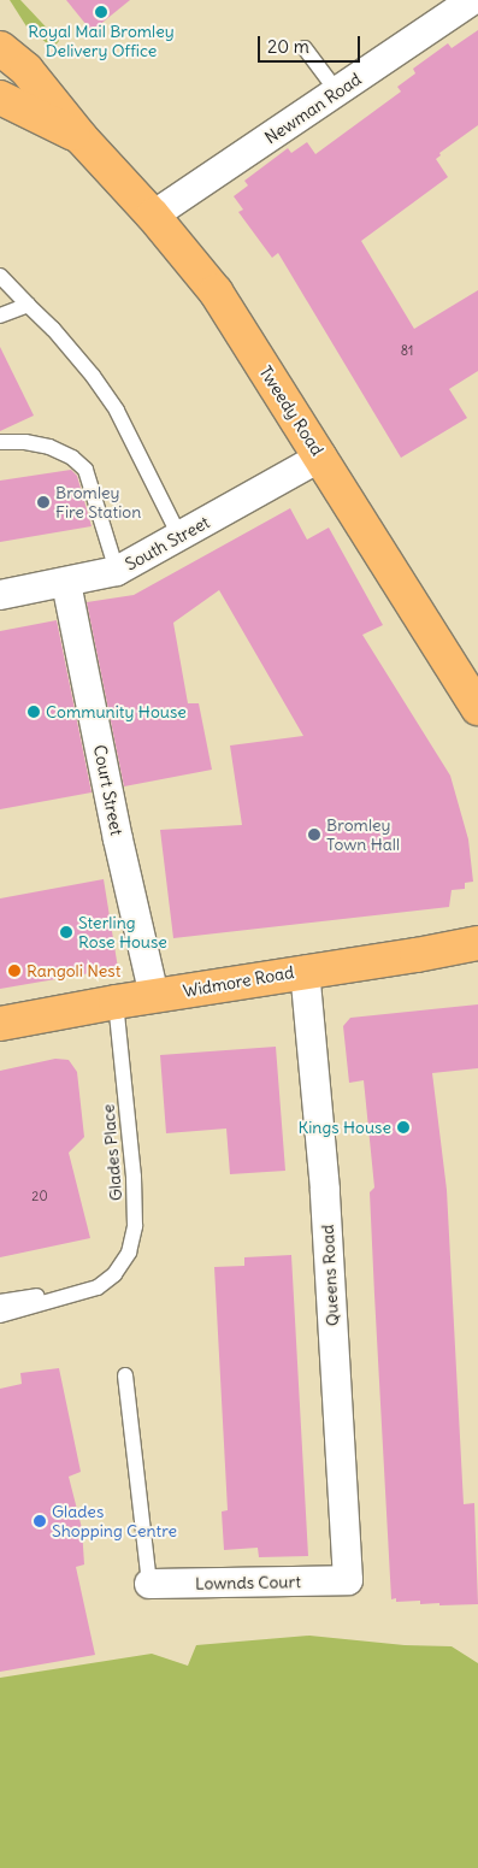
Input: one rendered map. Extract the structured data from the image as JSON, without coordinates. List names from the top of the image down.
{
  "streets": {
    "main road": ["Tweedy Road", "Widmore Road"],
    "street": [
      "Newman Road",
      "South Street",
      "Court Street",
      "Queens Road",
      "Lownds Court"
    ],
    "lane": ["Glades Place"]
  },
  "crossings": [
    ["Newman Road", "Tweedy Road"],
    ["Tweedy Road", "South Street"],
    ["South Street", "Court Street"],
    ["Court Street", "Widmore Road"],
    ["Widmore Road", "Glades Place"],
    ["Widmore Road", "Queens Road"],
    ["Queens Road", "Lownds Court"]
  ],
  "places": [
    "Royal Mail Bromley Delivery Office",
    "Bromley Fire Station",
    "Community House",
    "Bromley Town Hall",
    "Sterling Rose House",
    "Rangoli Nest",
    "Kings House",
    "Glades Shopping Centre"
  ],
  "house_numbers": ["81", "20"],
  "scale_bar": "20 m"
}
